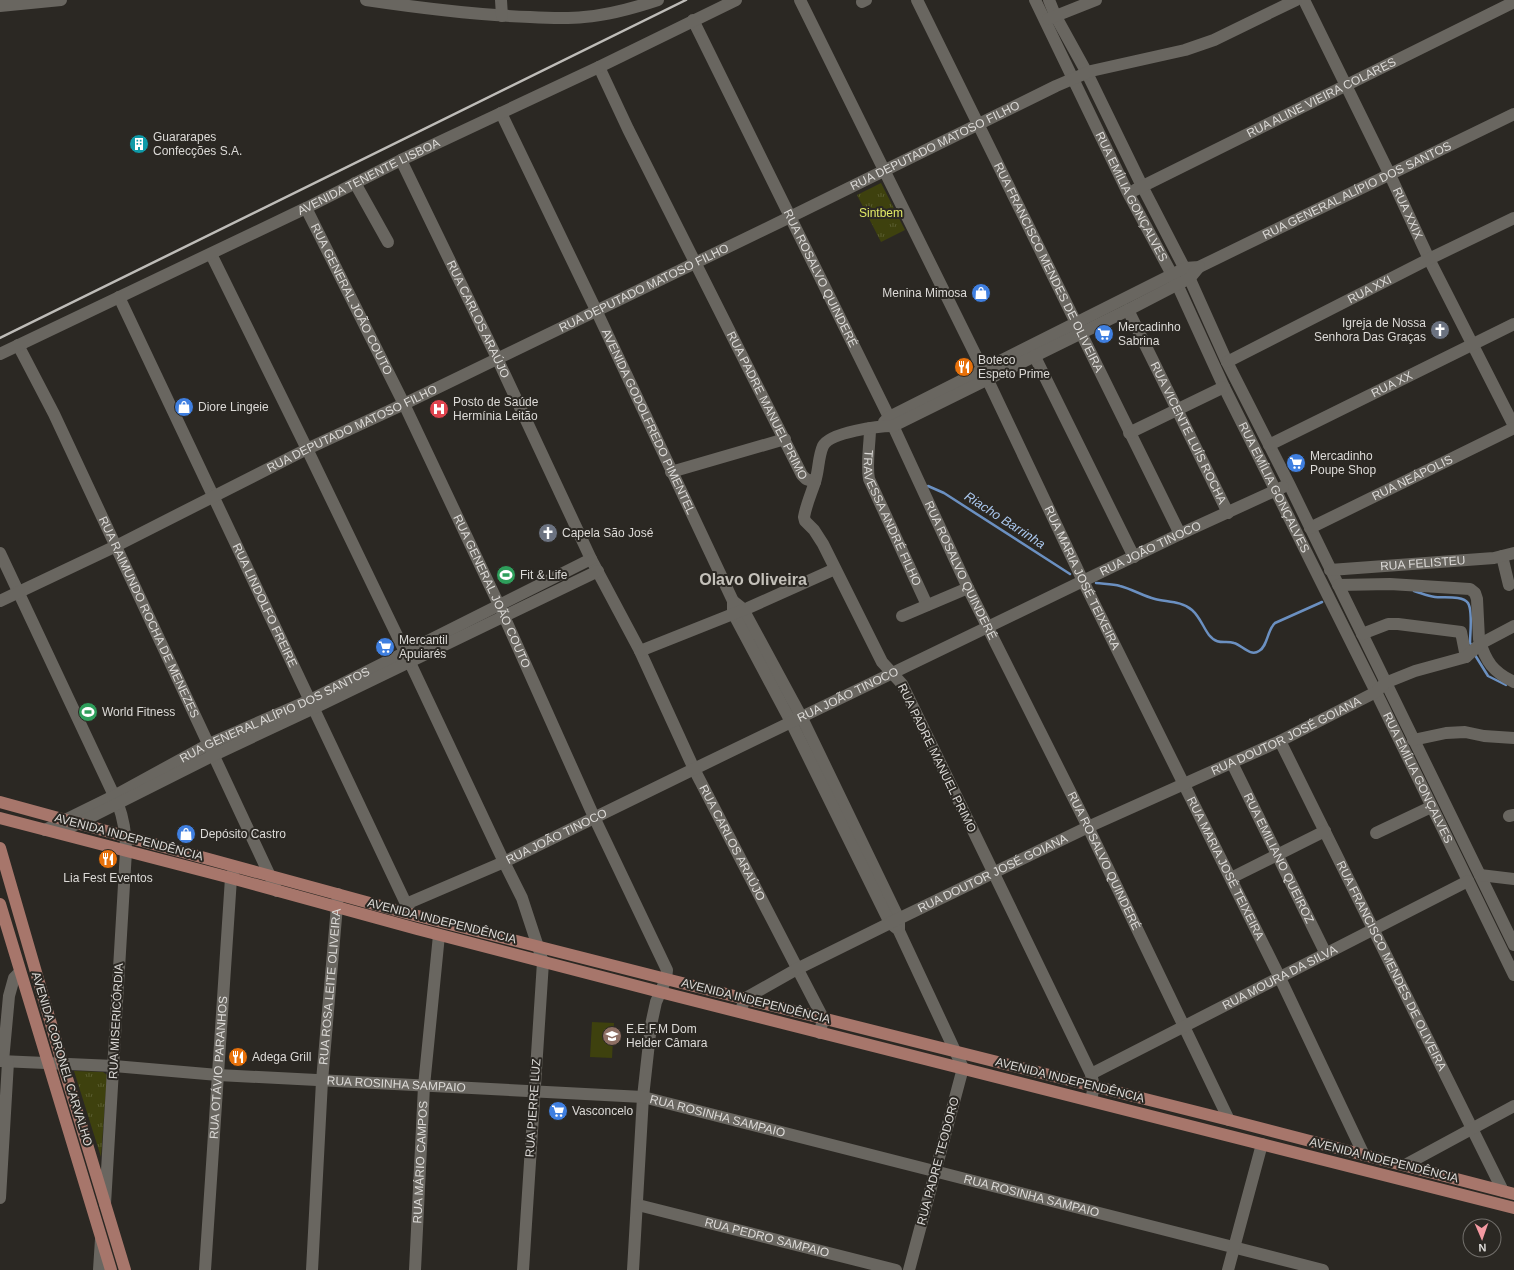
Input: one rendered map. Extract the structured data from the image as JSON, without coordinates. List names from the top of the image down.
{
  "streets": {
    "main road": ["AVENIDA INDEPENDÊNCIA", "AVENIDA CORONEL CARVALHO"],
    "street": [
      "RUA ALINE VIEIRA COLARES",
      "RUA DEPUTADO MATOSO FILHO",
      "AVENIDA TENENTE LISBOA",
      "RUA GENERAL ALÍPIO DOS SANTOS",
      "RUA EMÍLIA GONÇALVES",
      "RUA XXIX",
      "RUA FRANCISCO MENDES DE OLIVEIRA",
      "RUA ROSALVO QUINDERÉ",
      "RUA XXI",
      "RUA GENERAL JOÃO COUTO",
      "RUA CARLOS ARAÚJO",
      "RUA XX",
      "RUA PADRE MANUEL PRIMO",
      "AVENIDA GODOLFREDO PIMENTEL",
      "RUA VICENTE LUÍS ROCHA",
      "RUA NEÁPOLIS",
      "TRAVESSA ANDRÉ FILHO",
      "RUA JOÃO TINOCO",
      "RUA FELISTEU",
      "RUA MARIA JOSÉ TEIXEIRA",
      "RUA LINDOLFO FREIRE",
      "RUA RAIMUNDO ROCHA DE MENEZES",
      "RUA DOUTOR JOSÉ GOIANA",
      "RUA EMILIANO QUEIROZ",
      "RUA MOURA DA SILVA",
      "RUA ROSA LEITE OLIVEIRA",
      "RUA MISERICÓRDIA",
      "RUA OTÁVIO PARANHOS",
      "RUA ROSINHA SAMPAIO",
      "RUA PIERRE LUZ",
      "RUA PADRE TEODORO",
      "RUA MÁRIO CAMPOS",
      "RUA PEDRO SAMPAIO"
    ]
  },
  "crossings": [
    ["RUA ALINE VIEIRA COLARES", "RUA EMÍLIA GONÇALVES"],
    ["RUA ALINE VIEIRA COLARES", "RUA XXIX"],
    ["RUA DEPUTADO MATOSO FILHO", "RUA EMÍLIA GONÇALVES"],
    ["RUA DEPUTADO MATOSO FILHO", "RUA FRANCISCO MENDES DE OLIVEIRA"],
    ["RUA DEPUTADO MATOSO FILHO", "RUA ROSALVO QUINDERÉ"],
    ["RUA DEPUTADO MATOSO FILHO", "RUA GENERAL JOÃO COUTO"],
    ["RUA DEPUTADO MATOSO FILHO", "RUA CARLOS ARAÚJO"],
    ["RUA DEPUTADO MATOSO FILHO", "RUA PADRE MANUEL PRIMO"],
    ["RUA DEPUTADO MATOSO FILHO", "AVENIDA GODOLFREDO PIMENTEL"],
    ["RUA DEPUTADO MATOSO FILHO", "RUA MARIA JOSÉ TEIXEIRA"],
    ["RUA DEPUTADO MATOSO FILHO", "RUA LINDOLFO FREIRE"],
    ["RUA DEPUTADO MATOSO FILHO", "RUA RAIMUNDO ROCHA DE MENEZES"],
    ["RUA DEPUTADO MATOSO FILHO", "RUA MISERICÓRDIA"],
    ["RUA DEPUTADO MATOSO FILHO", "RUA PIERRE LUZ"],
    ["AVENIDA TENENTE LISBOA", "RUA ROSALVO QUINDERÉ"],
    ["AVENIDA TENENTE LISBOA", "RUA GENERAL JOÃO COUTO"],
    ["AVENIDA TENENTE LISBOA", "RUA CARLOS ARAÚJO"],
    ["AVENIDA TENENTE LISBOA", "RUA PADRE MANUEL PRIMO"],
    ["AVENIDA TENENTE LISBOA", "AVENIDA GODOLFREDO PIMENTEL"],
    ["AVENIDA TENENTE LISBOA", "RUA LINDOLFO FREIRE"],
    ["AVENIDA TENENTE LISBOA", "RUA RAIMUNDO ROCHA DE MENEZES"],
    ["AVENIDA TENENTE LISBOA", "RUA PIERRE LUZ"],
    ["RUA GENERAL ALÍPIO DOS SANTOS", "RUA EMÍLIA GONÇALVES"],
    ["RUA GENERAL ALÍPIO DOS SANTOS", "RUA XXIX"],
    ["RUA GENERAL ALÍPIO DOS SANTOS", "RUA FRANCISCO MENDES DE OLIVEIRA"],
    ["RUA GENERAL ALÍPIO DOS SANTOS", "RUA ROSALVO QUINDERÉ"],
    ["RUA GENERAL ALÍPIO DOS SANTOS", "RUA GENERAL JOÃO COUTO"],
    ["RUA GENERAL ALÍPIO DOS SANTOS", "RUA CARLOS ARAÚJO"],
    ["RUA GENERAL ALÍPIO DOS SANTOS", "RUA VICENTE LUÍS ROCHA"],
    ["RUA GENERAL ALÍPIO DOS SANTOS", "TRAVESSA ANDRÉ FILHO"],
    ["RUA GENERAL ALÍPIO DOS SANTOS", "RUA MARIA JOSÉ TEIXEIRA"],
    ["RUA GENERAL ALÍPIO DOS SANTOS", "RUA LINDOLFO FREIRE"],
    ["RUA GENERAL ALÍPIO DOS SANTOS", "RUA RAIMUNDO ROCHA DE MENEZES"],
    ["RUA GENERAL ALÍPIO DOS SANTOS", "AVENIDA INDEPENDÊNCIA"],
    ["RUA GENERAL ALÍPIO DOS SANTOS", "RUA MISERICÓRDIA"],
    ["RUA GENERAL ALÍPIO DOS SANTOS", "RUA PIERRE LUZ"],
    ["RUA EMÍLIA GONÇALVES", "RUA XXI"],
    ["RUA EMÍLIA GONÇALVES", "RUA XX"],
    ["RUA EMÍLIA GONÇALVES", "RUA NEÁPOLIS"],
    ["RUA EMÍLIA GONÇALVES", "RUA JOÃO TINOCO"],
    ["RUA EMÍLIA GONÇALVES", "RUA FELISTEU"],
    ["RUA EMÍLIA GONÇALVES", "RUA DOUTOR JOSÉ GOIANA"],
    ["RUA EMÍLIA GONÇALVES", "RUA MOURA DA SILVA"],
    ["RUA XXIX", "RUA XXI"],
    ["RUA XXIX", "RUA XX"],
    ["RUA XXIX", "RUA NEÁPOLIS"],
    ["RUA FRANCISCO MENDES DE OLIVEIRA", "RUA JOÃO TINOCO"],
    ["RUA FRANCISCO MENDES DE OLIVEIRA", "RUA DOUTOR JOSÉ GOIANA"],
    ["RUA FRANCISCO MENDES DE OLIVEIRA", "AVENIDA INDEPENDÊNCIA"],
    ["RUA FRANCISCO MENDES DE OLIVEIRA", "RUA MOURA DA SILVA"],
    ["RUA ROSALVO QUINDERÉ", "RUA JOÃO TINOCO"],
    ["RUA ROSALVO QUINDERÉ", "RUA DOUTOR JOSÉ GOIANA"],
    ["RUA ROSALVO QUINDERÉ", "AVENIDA INDEPENDÊNCIA"],
    ["RUA ROSALVO QUINDERÉ", "RUA MOURA DA SILVA"],
    ["RUA GENERAL JOÃO COUTO", "RUA JOÃO TINOCO"],
    ["RUA GENERAL JOÃO COUTO", "AVENIDA INDEPENDÊNCIA"],
    ["RUA CARLOS ARAÚJO", "RUA JOÃO TINOCO"],
    ["RUA CARLOS ARAÚJO", "RUA DOUTOR JOSÉ GOIANA"],
    ["RUA CARLOS ARAÚJO", "AVENIDA INDEPENDÊNCIA"],
    ["RUA PADRE MANUEL PRIMO", "RUA JOÃO TINOCO"],
    ["RUA PADRE MANUEL PRIMO", "RUA DOUTOR JOSÉ GOIANA"],
    ["RUA PADRE MANUEL PRIMO", "AVENIDA INDEPENDÊNCIA"],
    ["RUA PADRE MANUEL PRIMO", "RUA MOURA DA SILVA"],
    ["AVENIDA GODOLFREDO PIMENTEL", "RUA JOÃO TINOCO"],
    ["AVENIDA GODOLFREDO PIMENTEL", "RUA DOUTOR JOSÉ GOIANA"],
    ["RUA VICENTE LUÍS ROCHA", "RUA JOÃO TINOCO"],
    ["RUA JOÃO TINOCO", "RUA MARIA JOSÉ TEIXEIRA"],
    ["RUA JOÃO TINOCO", "RUA LINDOLFO FREIRE"],
    ["RUA JOÃO TINOCO", "AVENIDA INDEPENDÊNCIA"],
    ["RUA JOÃO TINOCO", "RUA PIERRE LUZ"],
    ["RUA MARIA JOSÉ TEIXEIRA", "RUA DOUTOR JOSÉ GOIANA"],
    ["RUA MARIA JOSÉ TEIXEIRA", "AVENIDA INDEPENDÊNCIA"],
    ["RUA MARIA JOSÉ TEIXEIRA", "RUA MOURA DA SILVA"],
    ["RUA LINDOLFO FREIRE", "AVENIDA INDEPENDÊNCIA"],
    ["RUA RAIMUNDO ROCHA DE MENEZES", "AVENIDA INDEPENDÊNCIA"],
    ["RUA DOUTOR JOSÉ GOIANA", "AVENIDA INDEPENDÊNCIA"],
    ["RUA DOUTOR JOSÉ GOIANA", "RUA EMILIANO QUEIROZ"],
    ["AVENIDA INDEPENDÊNCIA", "RUA ROSA LEITE OLIVEIRA"],
    ["AVENIDA INDEPENDÊNCIA", "RUA MISERICÓRDIA"],
    ["AVENIDA INDEPENDÊNCIA", "RUA OTÁVIO PARANHOS"],
    ["AVENIDA INDEPENDÊNCIA", "RUA PIERRE LUZ"],
    ["AVENIDA INDEPENDÊNCIA", "RUA PADRE TEODORO"],
    ["AVENIDA INDEPENDÊNCIA", "RUA MÁRIO CAMPOS"],
    ["RUA EMILIANO QUEIROZ", "RUA MOURA DA SILVA"],
    ["RUA ROSA LEITE OLIVEIRA", "RUA ROSINHA SAMPAIO"],
    ["RUA MISERICÓRDIA", "AVENIDA CORONEL CARVALHO"],
    ["RUA MISERICÓRDIA", "RUA ROSINHA SAMPAIO"],
    ["AVENIDA CORONEL CARVALHO", "RUA ROSINHA SAMPAIO"],
    ["RUA OTÁVIO PARANHOS", "RUA ROSINHA SAMPAIO"],
    ["RUA ROSINHA SAMPAIO", "RUA PIERRE LUZ"],
    ["RUA ROSINHA SAMPAIO", "RUA PADRE TEODORO"],
    ["RUA ROSINHA SAMPAIO", "RUA MÁRIO CAMPOS"]
  ],
  "districts": ["Olavo Oliveira"],
  "water": ["Riacho Barrinha"],
  "parks": ["Sintbem"],
  "places": {
    "building": ["Guararapes Confecções S.A."],
    "shop": ["Menina Mimosa", "Diore Lingeie", "Depósito Castro"],
    "church": ["Igreja de Nossa Senhora Das Graças", "Capela São José"],
    "supermarket": [
      "Mercadinho Sabrina",
      "Mercadinho Poupe Shop",
      "Mercantil Apuiarés",
      "Vasconcelo"
    ],
    "restaurant": ["Boteco Espeto Prime", "Lia Fest Eventos", "Adega Grill"],
    "hospital": ["Posto de Saúde Hermínia Leitão"],
    "sports": ["Fit & Life", "World Fitness"],
    "school or university": ["E.E.F.M Dom Helder Câmara"]
  },
  "north": "bottom"
}
